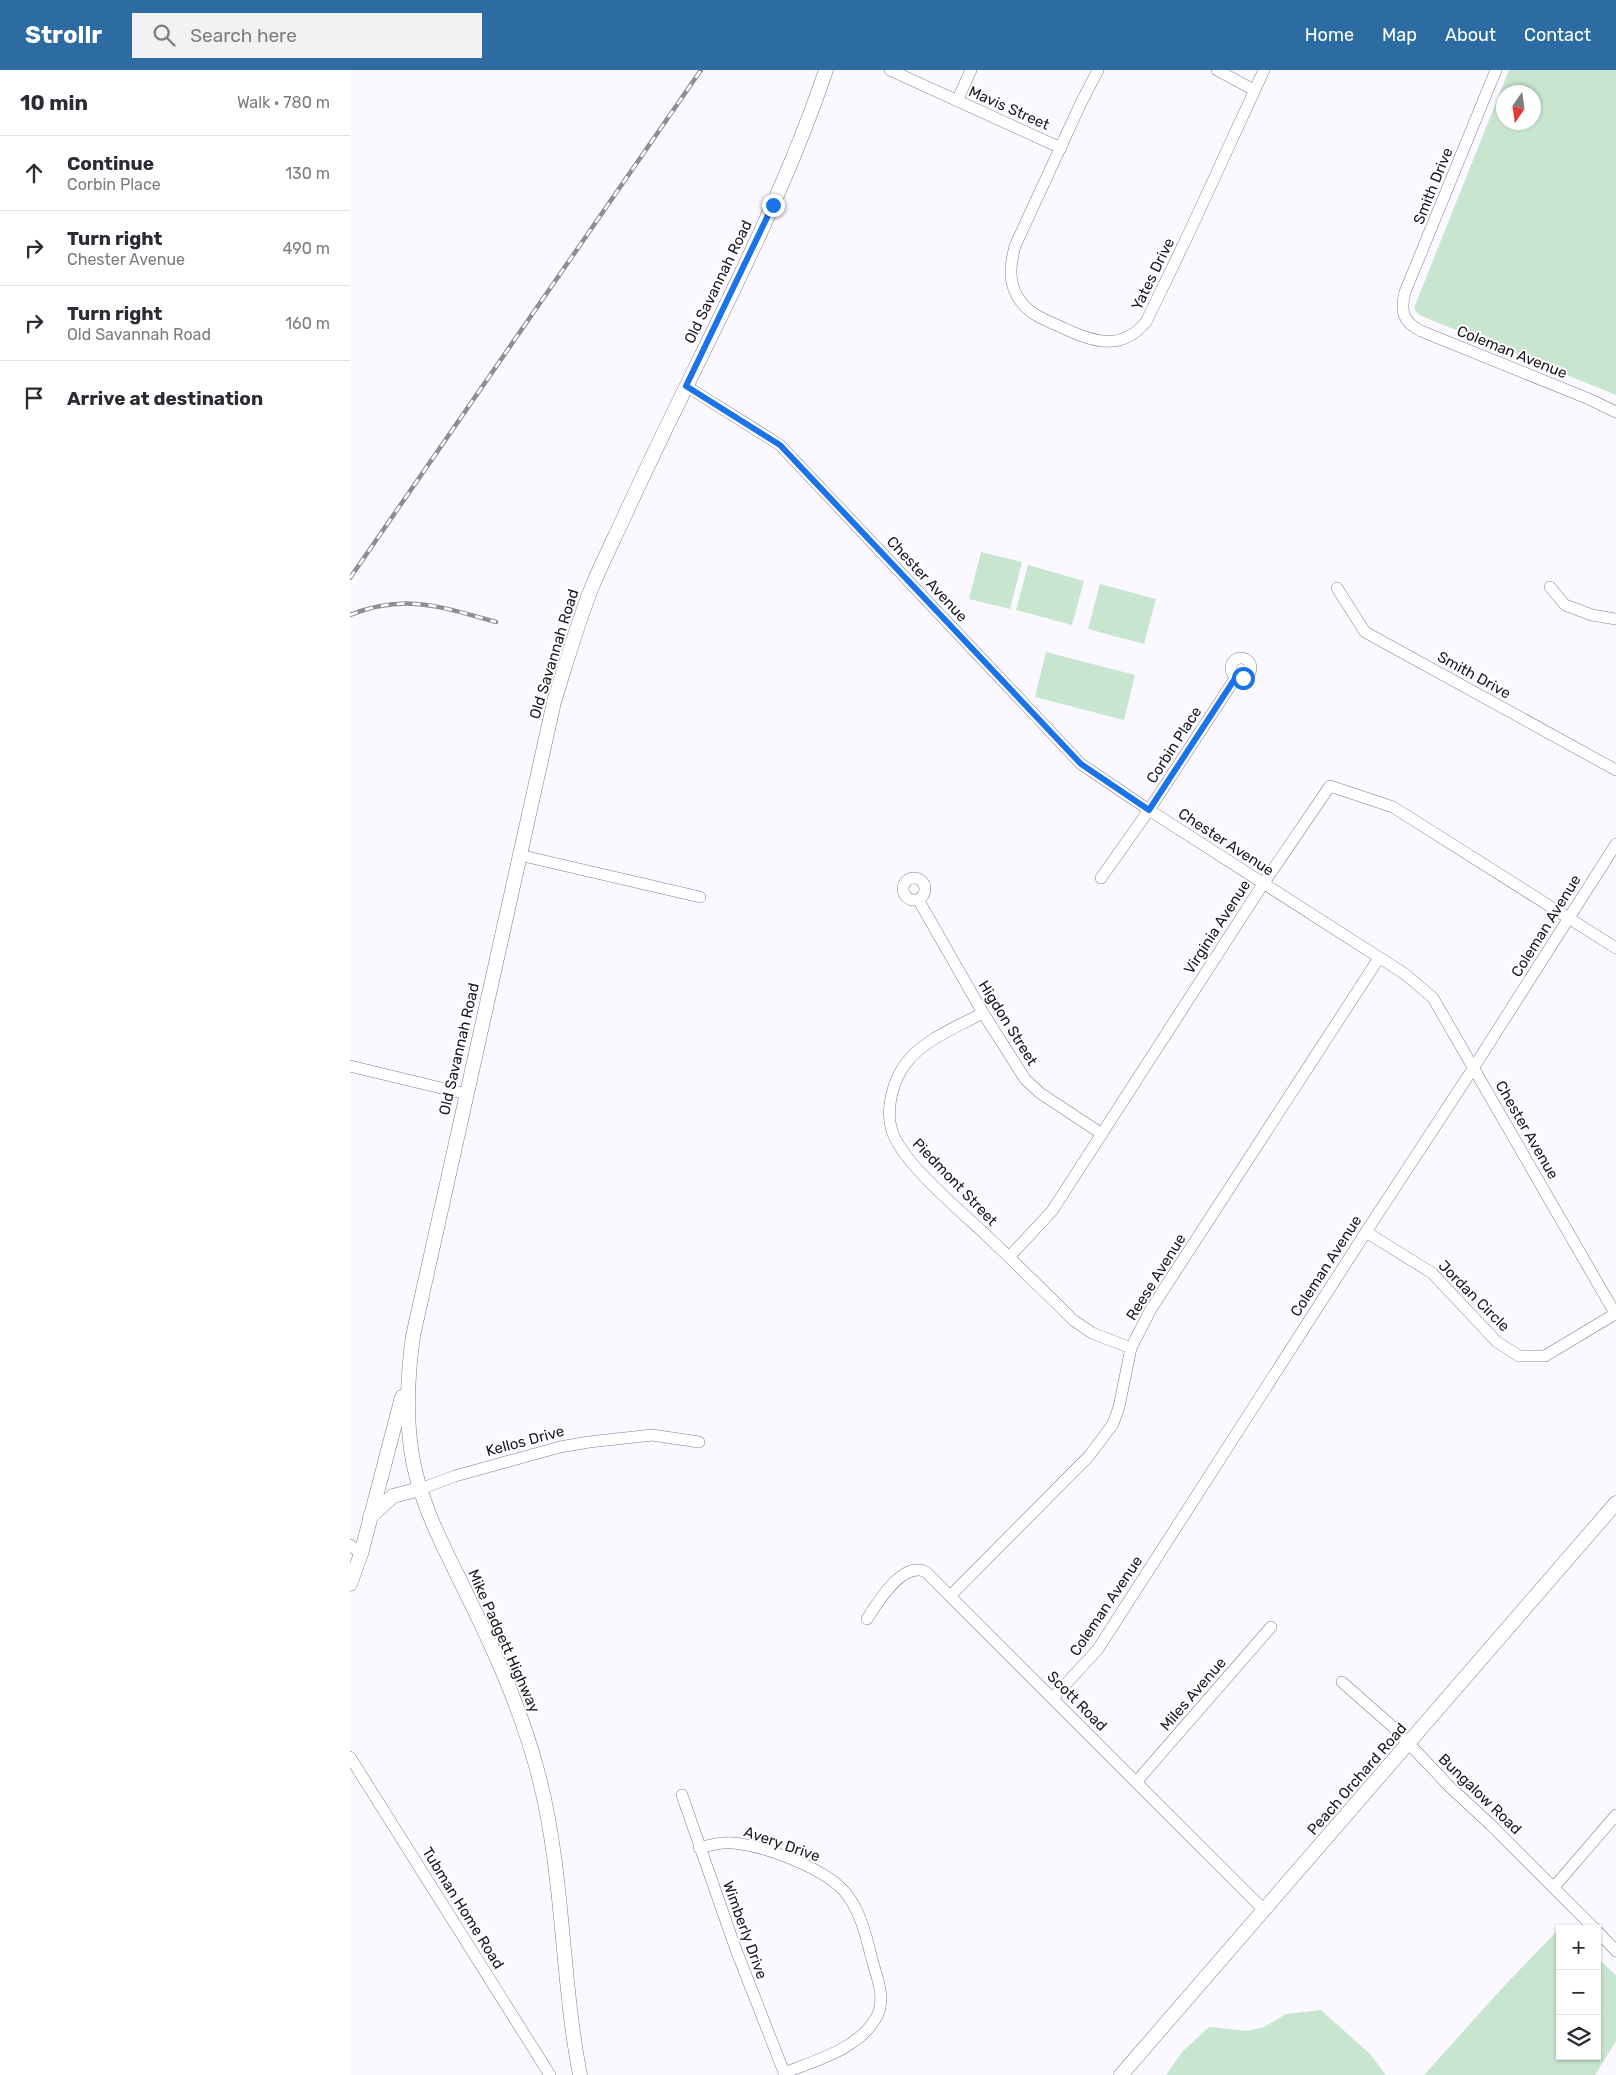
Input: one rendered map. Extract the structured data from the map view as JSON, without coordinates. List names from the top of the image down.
{
  "streets": {
    "main road": [
      "Old Savannah Road",
      "Kellos Drive",
      "Mike Padgett Highway",
      "Peach Orchard Road"
    ],
    "street": [
      "Mavis Street",
      "Smith Drive",
      "Yates Drive",
      "Coleman Avenue",
      "Chester Avenue",
      "Corbin Place",
      "Virginia Avenue",
      "Higdon Street",
      "Piedmont Street",
      "Reese Avenue",
      "Jordan Circle",
      "Miles Avenue",
      "Scott Road",
      "Bungalow Road",
      "Avery Drive",
      "Tubman Home Road",
      "Wimberly Drive"
    ]
  },
  "crossings": [
    ["Mavis Street", "Yates Drive"],
    ["Smith Drive", "Coleman Avenue"],
    ["Old Savannah Road", "Chester Avenue"],
    ["Old Savannah Road", "Mike Padgett Highway"],
    ["Coleman Avenue", "Chester Avenue"],
    ["Coleman Avenue", "Virginia Avenue"],
    ["Coleman Avenue", "Jordan Circle"],
    ["Coleman Avenue", "Scott Road"],
    ["Chester Avenue", "Corbin Place"],
    ["Chester Avenue", "Virginia Avenue"],
    ["Chester Avenue", "Reese Avenue"],
    ["Chester Avenue", "Jordan Circle"],
    ["Virginia Avenue", "Higdon Street"],
    ["Virginia Avenue", "Piedmont Street"],
    ["Higdon Street", "Piedmont Street"],
    ["Piedmont Street", "Reese Avenue"],
    ["Reese Avenue", "Scott Road"],
    ["Kellos Drive", "Mike Padgett Highway"],
    ["Miles Avenue", "Scott Road"],
    ["Scott Road", "Peach Orchard Road"],
    ["Peach Orchard Road", "Bungalow Road"],
    ["Avery Drive", "Wimberly Drive"]
  ],
  "north": "bottom",
  "page": {
    "header": "Strollr",
    "search": "Search here",
    "nav": [
      "Home",
      "Map",
      "About",
      "Contact"
    ],
    "heading": ["10 min", "Walk · 780 m"],
    "list": [
      ["Continue", "Corbin Place", "130 m"],
      ["Turn right", "Chester Avenue", "490 m"],
      ["Turn right", "Old Savannah Road", "160 m"],
      "Arrive at destination"
    ],
    "map_buttons": ["+", "−"]
  }
}
